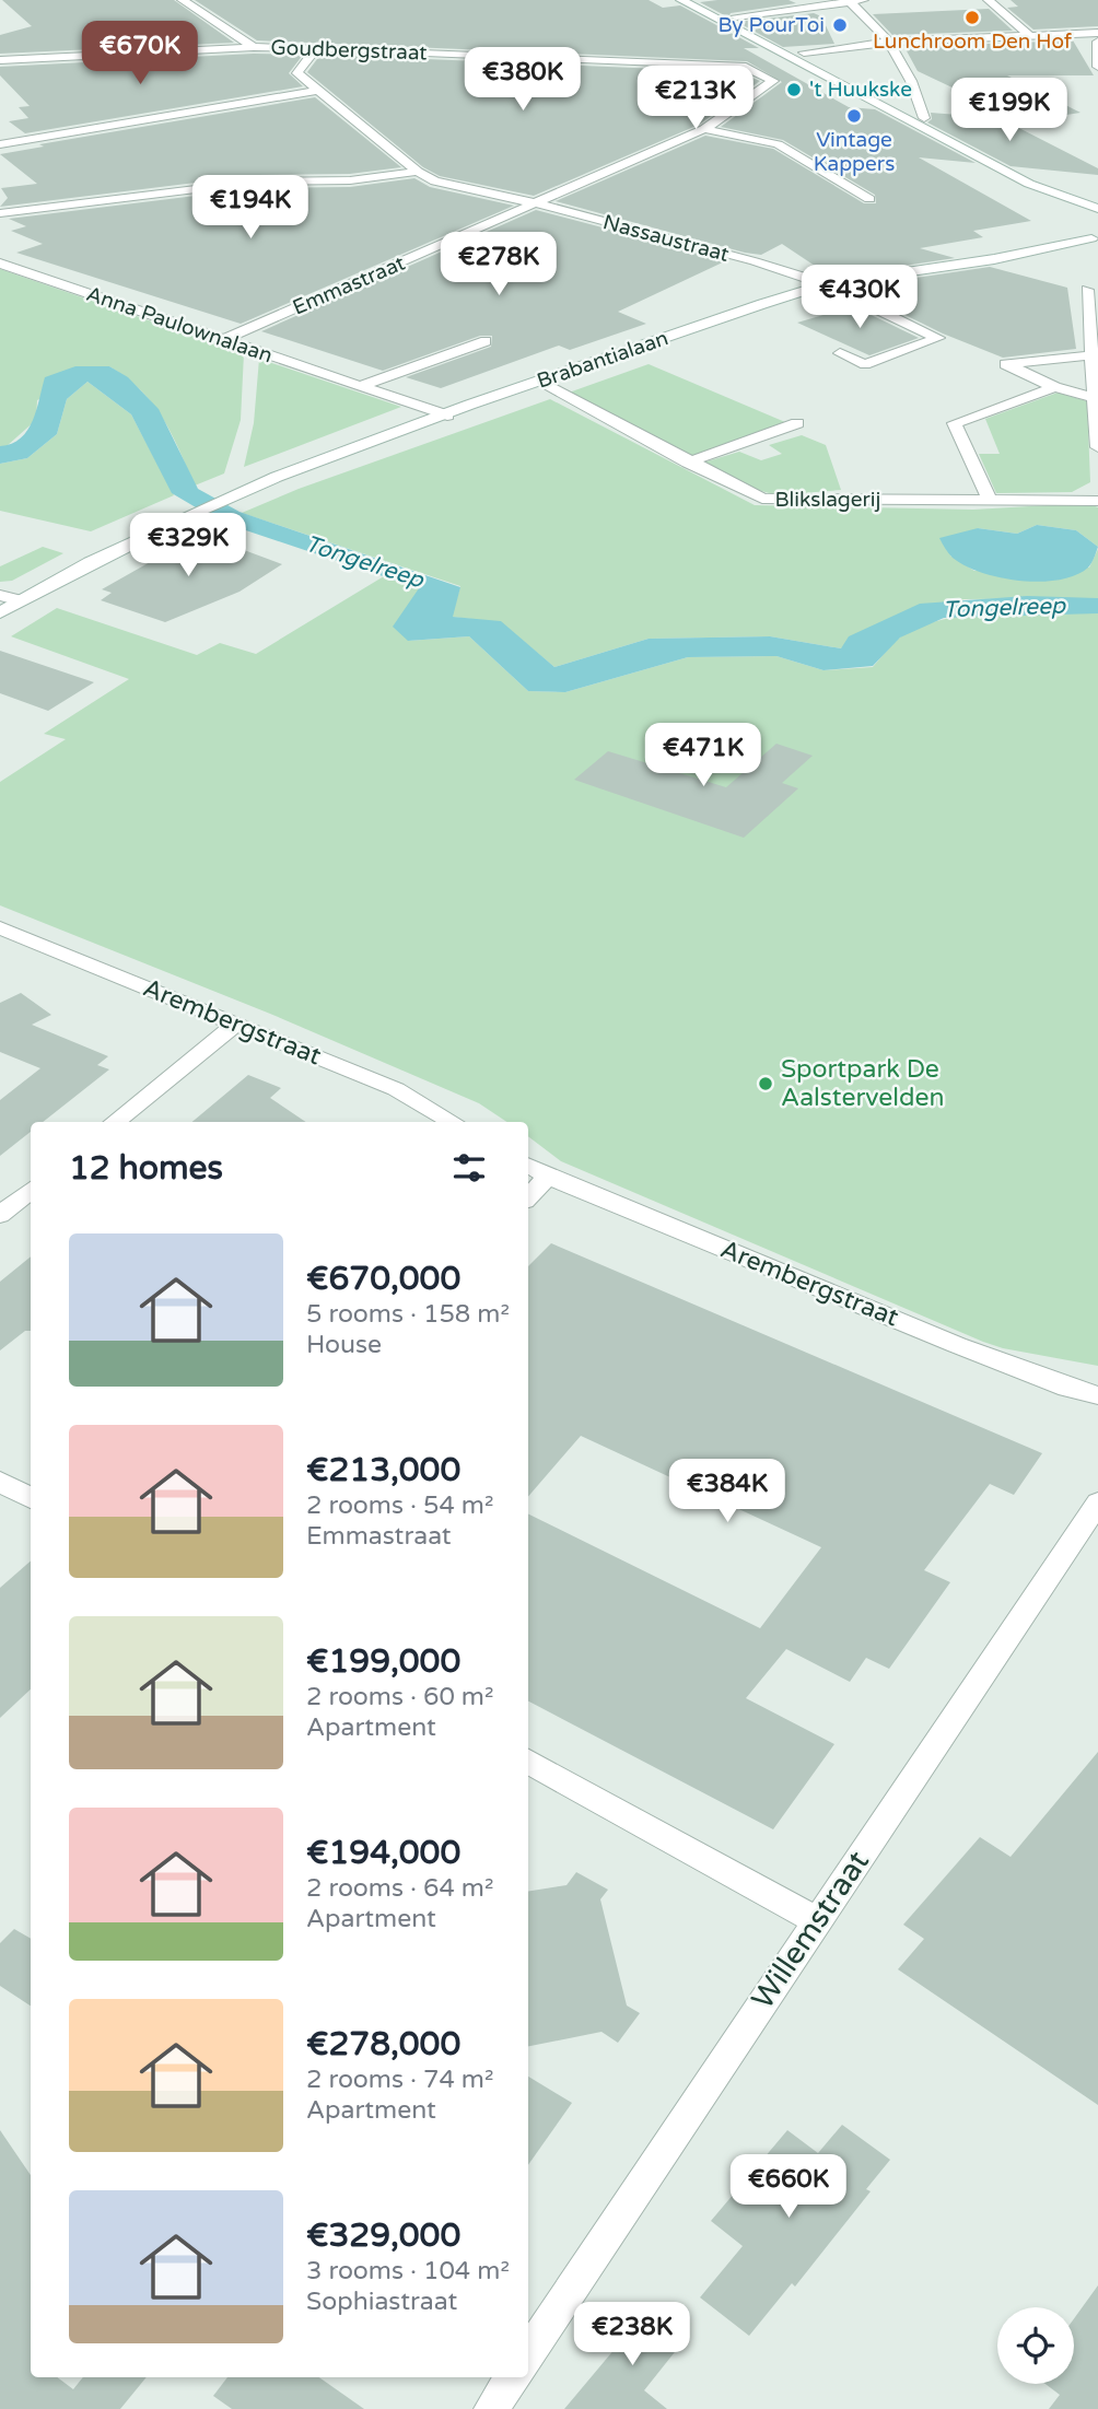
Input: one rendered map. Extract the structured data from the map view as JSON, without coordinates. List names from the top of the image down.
{
  "streets": {
    "street": [
      "Goudbergstraat",
      "Nassaustraat",
      "Emmastraat",
      "Anna Paulownalaan",
      "Brabantialaan",
      "Blikslagerij",
      "Arembergstraat",
      "Willemstraat"
    ]
  },
  "crossings": [
    ["Goudbergstraat", "Emmastraat"],
    ["Nassaustraat", "Emmastraat"],
    ["Nassaustraat", "Brabantialaan"],
    ["Emmastraat", "Anna Paulownalaan"],
    ["Anna Paulownalaan", "Brabantialaan"],
    ["Brabantialaan", "Blikslagerij"]
  ],
  "water": ["Tongelreep"],
  "places": [
    "Lunchroom Den Hof",
    "By PourToi",
    "'t Huukske",
    "Vintage Kappers",
    "Sportpark De Aalstervelden"
  ],
  "page": {
    "price": [
      "€670K",
      "€380K",
      "€213K",
      "€199K",
      "€194K",
      "€278K",
      "€430K",
      "€329K",
      "€471K",
      "€384K",
      "€660K",
      "€238K"
    ],
    "heading": "12 homes",
    "list": [
      {
        "name": "€670,000",
        "note": "5 rooms · 158 m² · House"
      },
      {
        "name": "€213,000",
        "note": "2 rooms · 54 m² · Emmastraat"
      },
      {
        "name": "€199,000",
        "note": "2 rooms · 60 m² · Apartment"
      },
      {
        "name": "€194,000",
        "note": "2 rooms · 64 m² · Apartment"
      },
      {
        "name": "€278,000",
        "note": "2 rooms · 74 m² · Apartment"
      },
      {
        "name": "€329,000",
        "note": "3 rooms · 104 m² · Sophiastraat"
      }
    ]
  }
}
